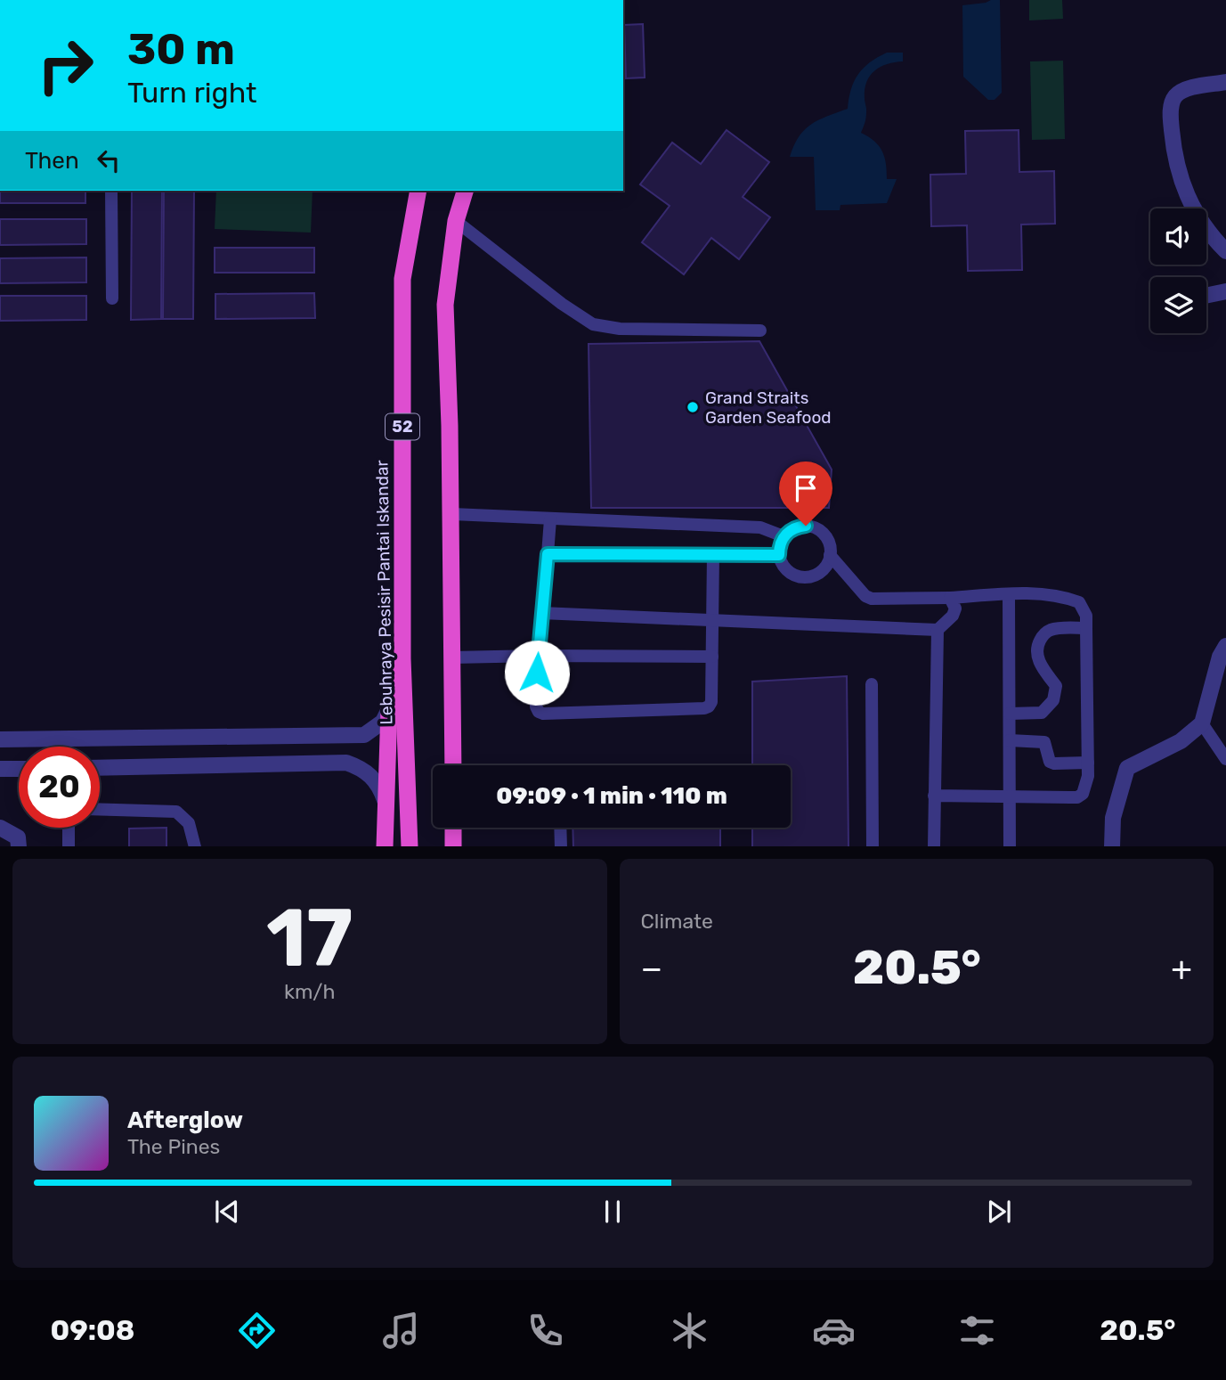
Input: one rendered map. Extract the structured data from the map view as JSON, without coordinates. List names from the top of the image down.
{
  "streets": {
    "highway": ["52", "Lebuhraya Pesisir Pantai Iskandar"]
  },
  "places": ["Grand Straits Garden Seafood"],
  "page": {
    "turn": ["30 m", "Turn right"],
    "then": "Then",
    "limit": "20",
    "trip": "09:09 · 1 min · 110 m",
    "tile": [
      ["17", "km/h"],
      "Climate"
    ],
    "heat": ["−", "20.5°", "+"],
    "song": ["Afterglow", "The Pines"],
    "tabs": ["09:08", "20.5°"]
  }
}
